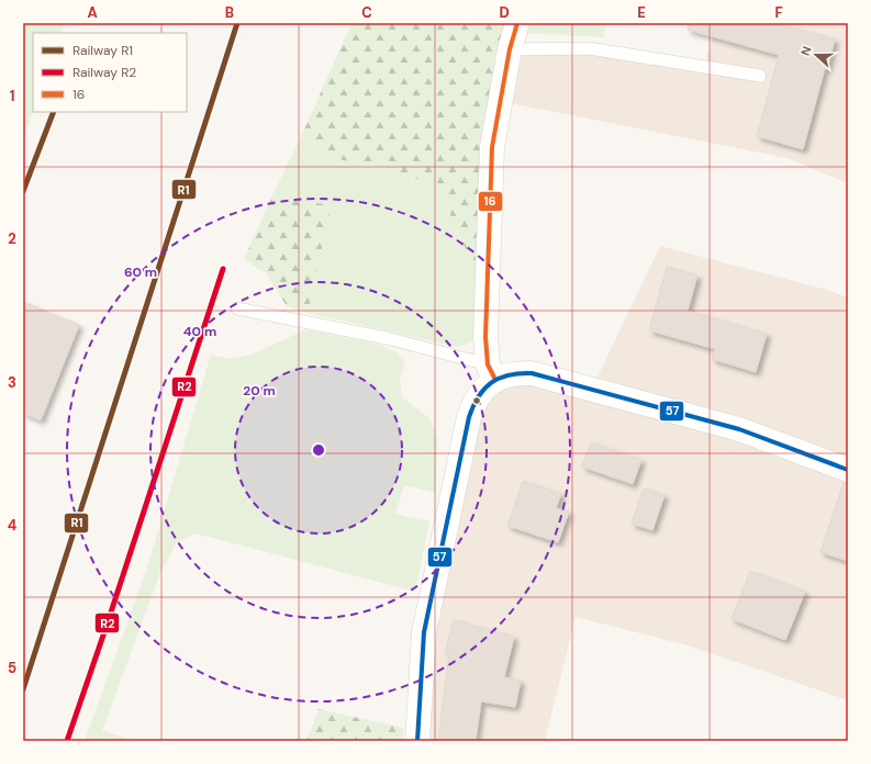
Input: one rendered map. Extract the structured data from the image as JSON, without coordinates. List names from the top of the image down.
{
  "lines": [
    "rail line R1",
    "transit line 16",
    "rail line R2",
    "transit line 57"
  ],
  "legend": ["Railway R1", "Railway R2", "16"],
  "north": "left",
  "grid": {
    "columns": [
      "A",
      "B",
      "C",
      "D",
      "E",
      "F"
    ],
    "rows": [
      "1",
      "2",
      "3",
      "4",
      "5"
    ]
  },
  "rings": ["60 m", "40 m", "20 m"]
}
